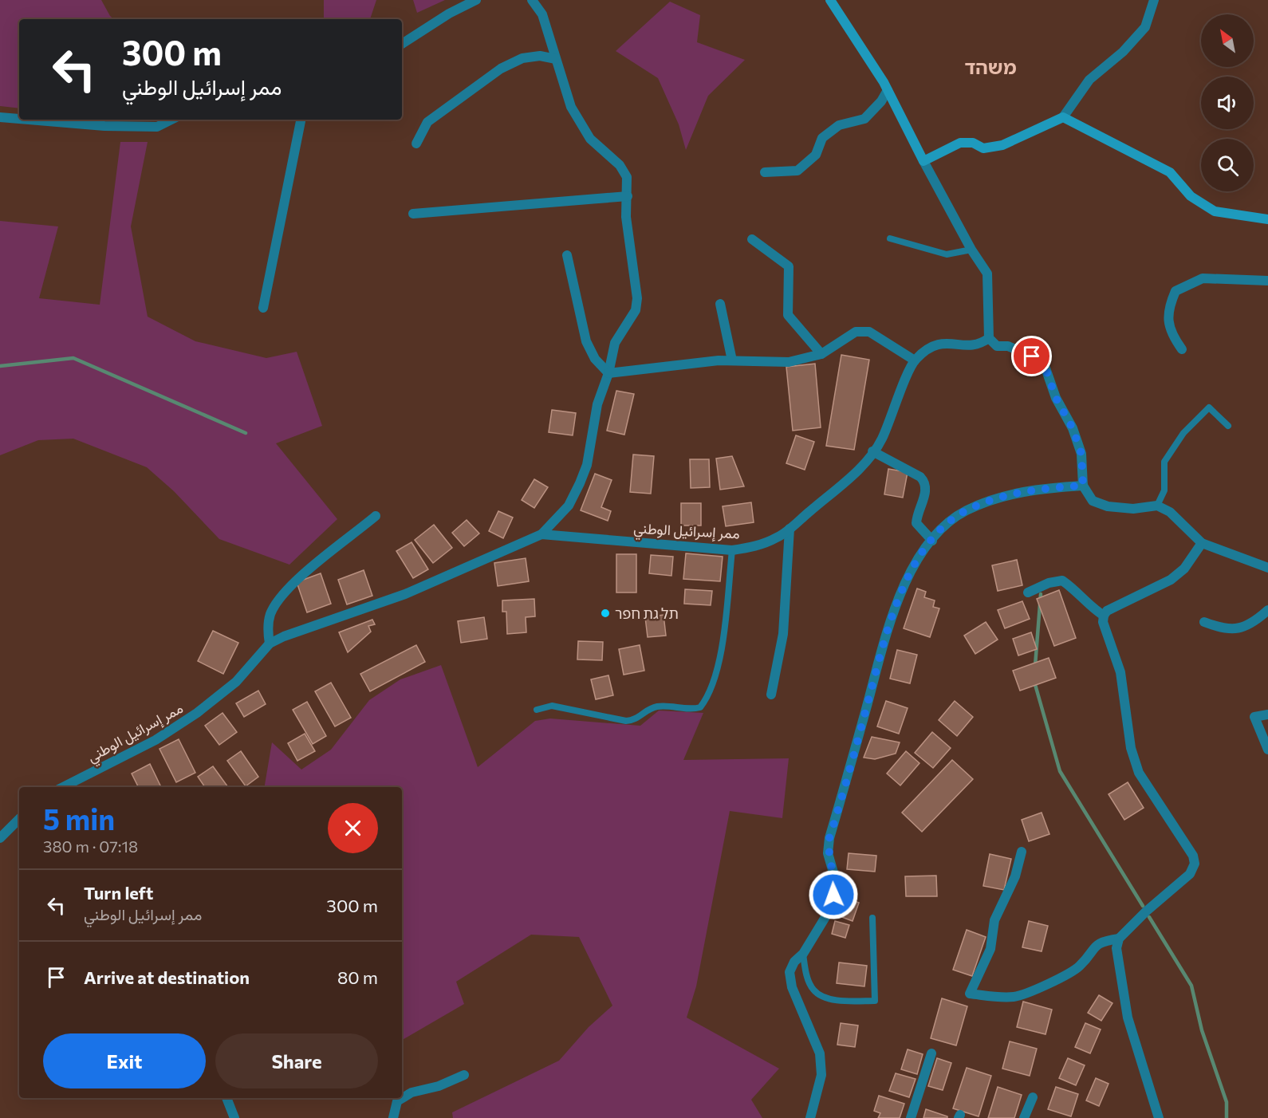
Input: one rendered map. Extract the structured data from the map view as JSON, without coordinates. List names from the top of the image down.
{
  "streets": {
    "street": ["ممر إسرائيل الوطني"]
  },
  "districts": ["משהד"],
  "places": ["תל גת חפר"],
  "north": "top left",
  "page": {
    "turn": ["300 m", "ممر إسرائيل الوطني"],
    "heading": ["5 min", "380 m · 07:18"],
    "list": [
      {
        "name": "Turn left",
        "note": "ممر إسرائيل الوطني",
        "value": "300 m"
      },
      {
        "name": "Arrive at destination",
        "value": "80 m"
      }
    ],
    "buttons": ["Exit", "Share"]
  }
}
